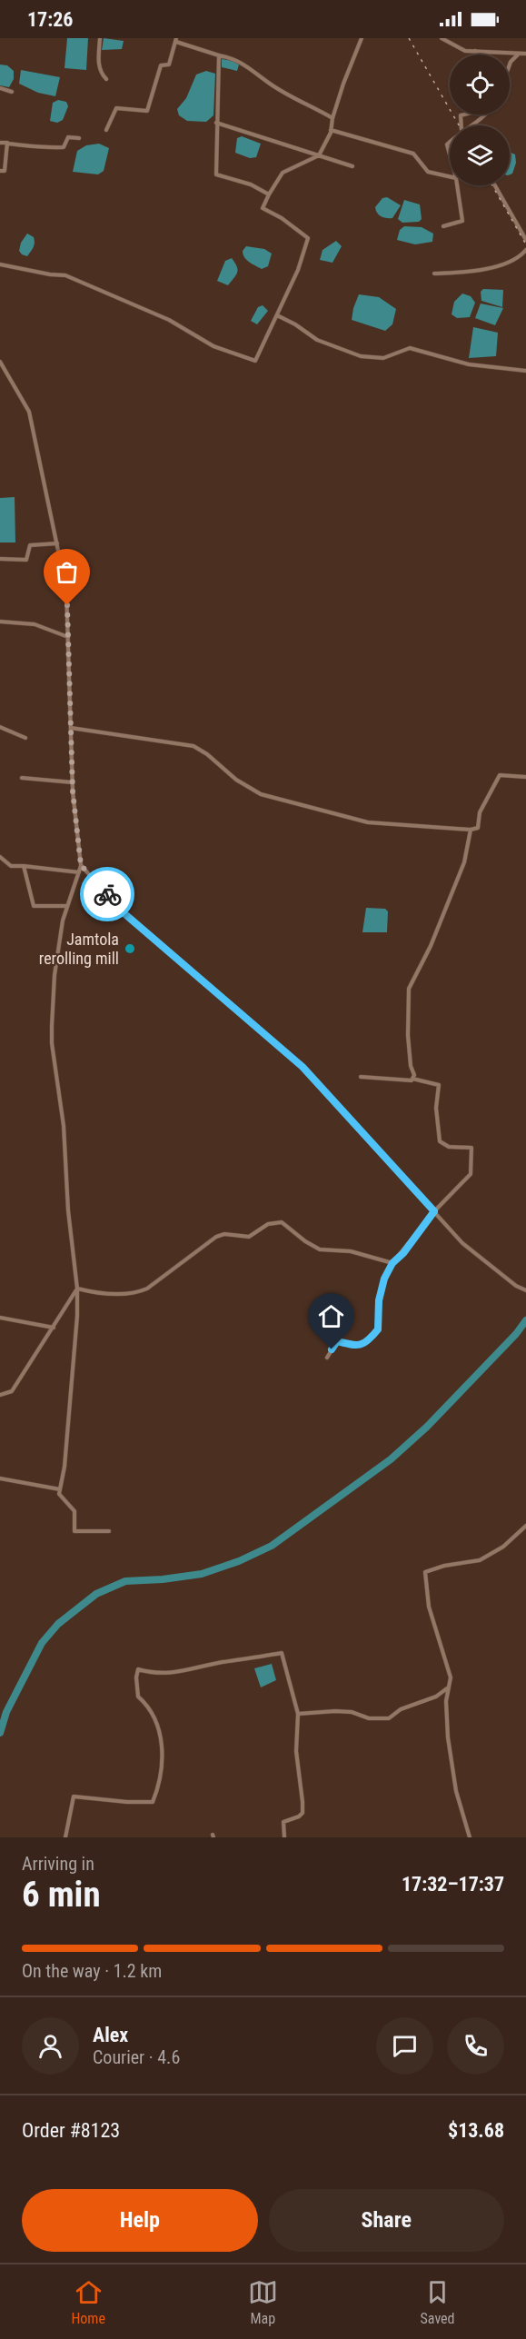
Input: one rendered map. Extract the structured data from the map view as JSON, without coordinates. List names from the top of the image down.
{
  "places": ["Jamtola rerolling mill"],
  "page": {
    "status": "17:26",
    "heading": ["6 min", "Arriving in", "17:32–17:37"],
    "panel": [
      "Alex",
      "Courier · 4.6",
      "Order #8123",
      "$13.68"
    ],
    "bar": "On the way · 1.2 km",
    "buttons": ["Help", "Share"],
    "tabs": ["Home", "Map", "Saved"]
  }
}
